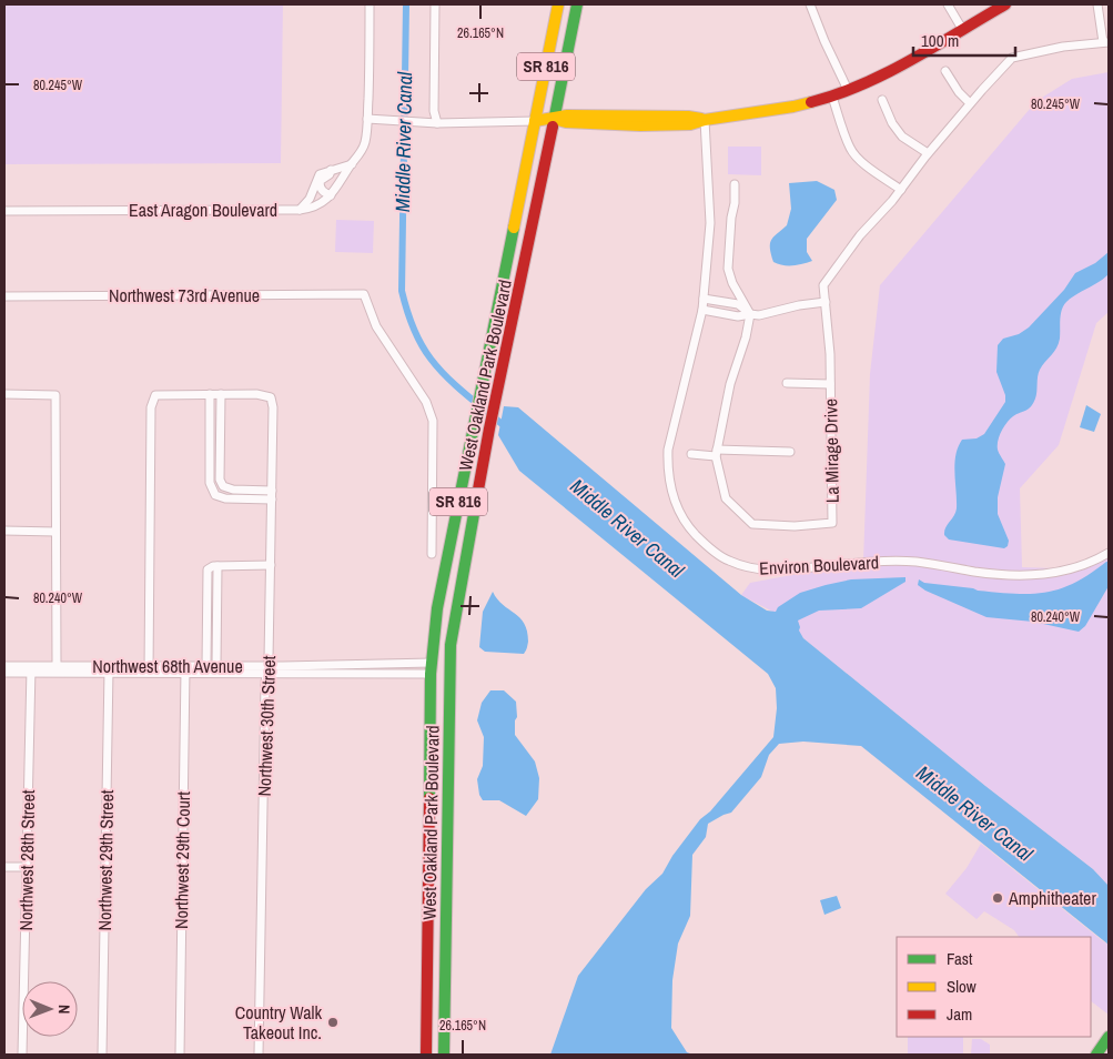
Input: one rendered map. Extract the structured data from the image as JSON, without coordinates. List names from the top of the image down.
{
  "streets": {
    "main road": ["SR 816", "West Oakland Park Boulevard"],
    "street": [
      "East Aragon Boulevard",
      "Northwest 73rd Avenue",
      "La Mirage Drive",
      "Environ Boulevard",
      "Northwest 68th Avenue",
      "Northwest 30th Street",
      "Northwest 28th Street",
      "Northwest 29th Street",
      "Northwest 29th Court"
    ]
  },
  "crossings": [
    ["West Oakland Park Boulevard", "Northwest 68th Avenue"],
    ["Northwest 68th Avenue", "Northwest 30th Street"],
    ["Northwest 68th Avenue", "Northwest 28th Street"],
    ["Northwest 68th Avenue", "Northwest 29th Street"],
    ["Northwest 68th Avenue", "Northwest 29th Court"]
  ],
  "water": ["Middle River Canal"],
  "places": ["Amphitheater", "Country Walk Takeout Inc."],
  "legend": ["Fast", "Slow", "Jam"],
  "scale_bar": "100 m",
  "north": "right",
  "coordinates": ["26.165°N", "80.245°W", "80.240°W"]
}
